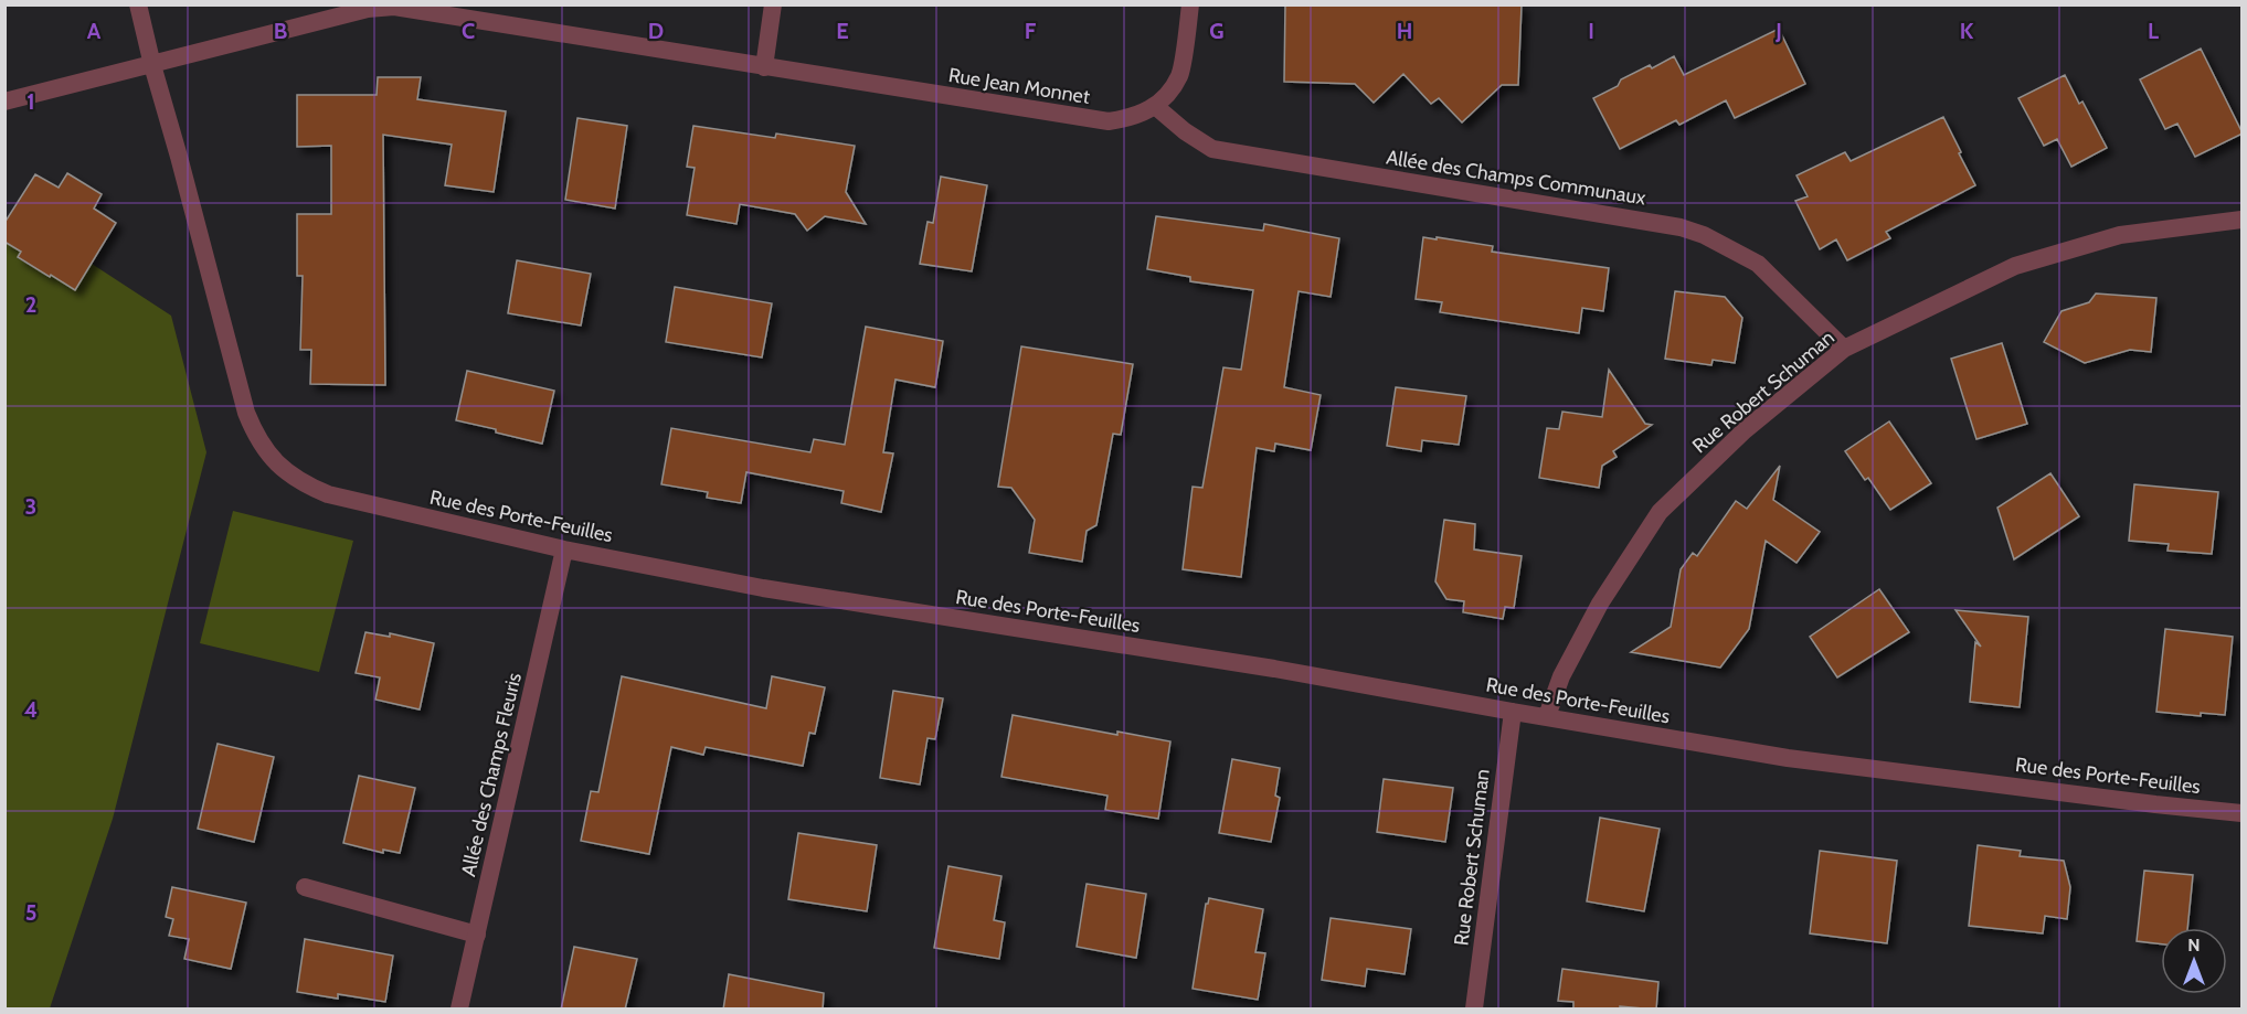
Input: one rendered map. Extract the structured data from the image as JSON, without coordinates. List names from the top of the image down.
{
  "streets": {
    "street": [
      "Rue Jean Monnet",
      "Allée des Champs Communaux",
      "Rue Robert Schuman",
      "Rue des Porte-Feuilles",
      "Allée des Champs Fleuris"
    ]
  },
  "crossings": [
    ["Rue Jean Monnet", "Allée des Champs Communaux"],
    ["Rue Jean Monnet", "Rue des Porte-Feuilles"],
    ["Allée des Champs Communaux", "Rue Robert Schuman"],
    ["Rue Robert Schuman", "Rue des Porte-Feuilles"],
    ["Rue des Porte-Feuilles", "Allée des Champs Fleuris"]
  ],
  "north": "top",
  "grid": {
    "columns": [
      "A",
      "B",
      "C",
      "D",
      "E",
      "F",
      "G",
      "H",
      "I",
      "J",
      "K",
      "L"
    ],
    "rows": [
      "1",
      "2",
      "3",
      "4",
      "5"
    ]
  }
}
